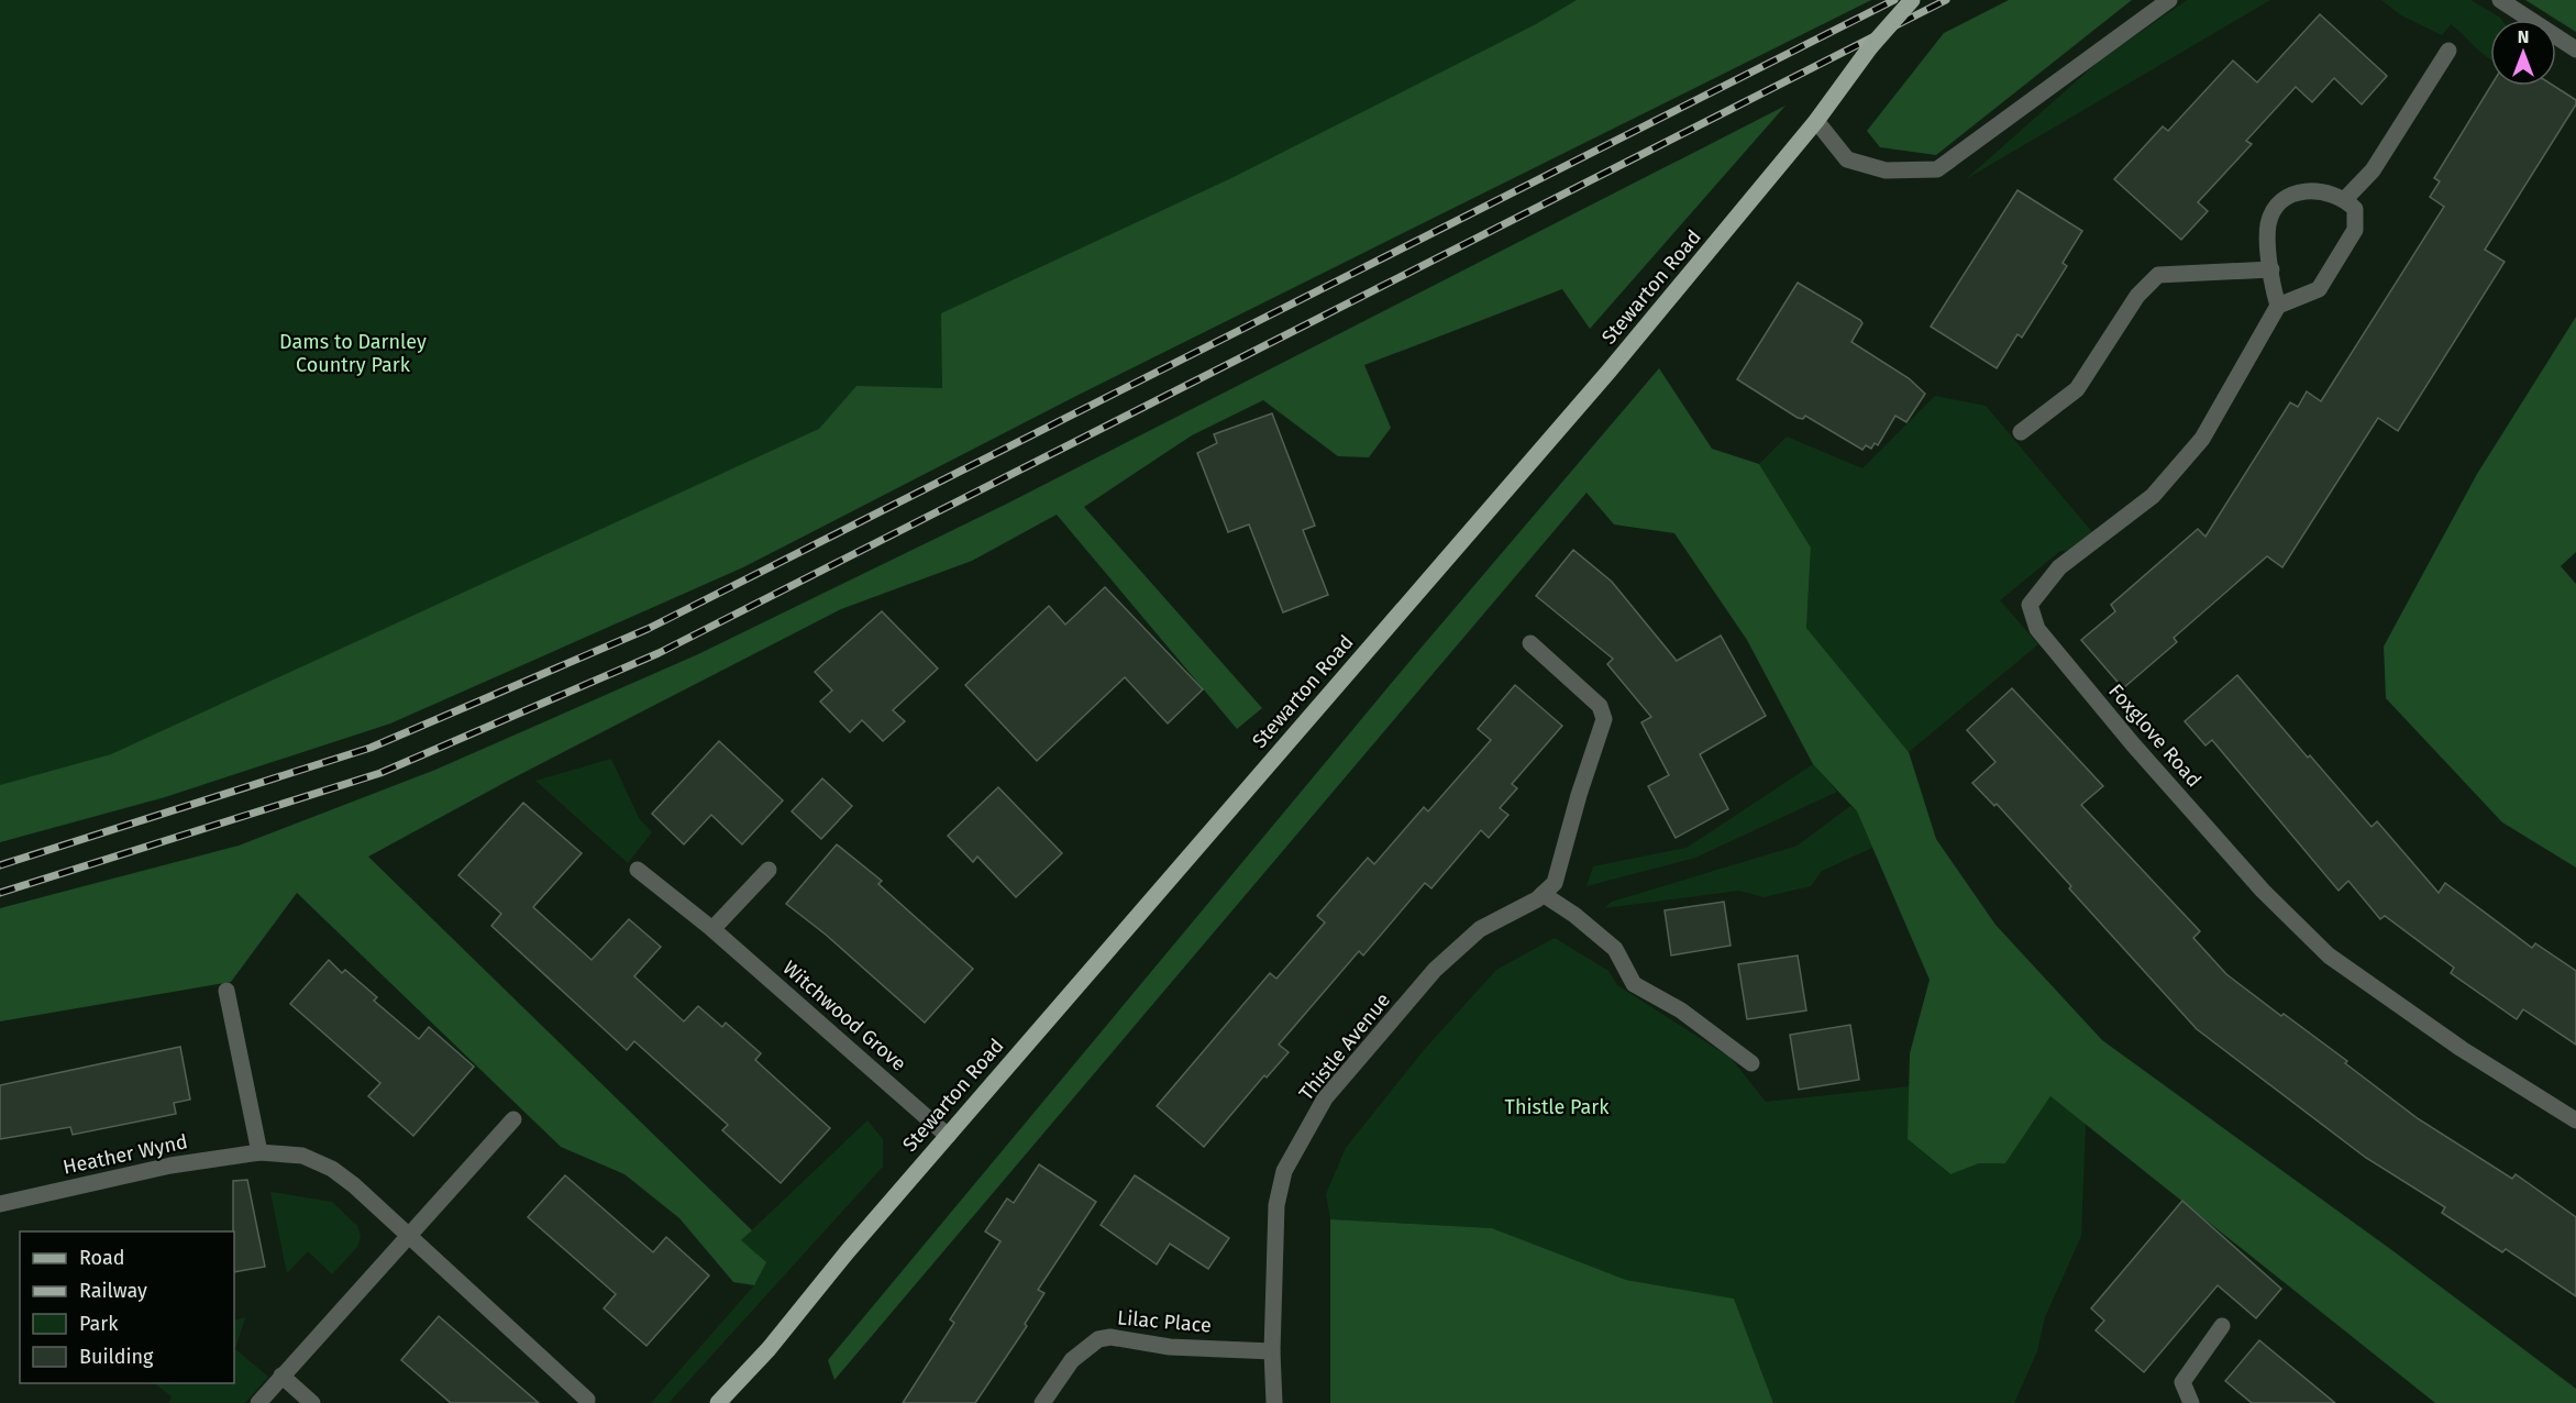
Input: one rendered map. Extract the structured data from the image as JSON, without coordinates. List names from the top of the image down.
{
  "streets": {
    "main road": ["Stewarton Road"],
    "street": [
      "Foxglove Road",
      "Witchwood Grove",
      "Thistle Avenue",
      "Heather Wynd",
      "Lilac Place"
    ]
  },
  "crossings": [
    ["Stewarton Road", "Witchwood Grove"],
    ["Thistle Avenue", "Lilac Place"]
  ],
  "parks": ["Dams to Darnley Country Park", "Thistle Park"],
  "legend": [
    "Road",
    "Railway",
    "Park",
    "Building"
  ],
  "north": "top"
}
